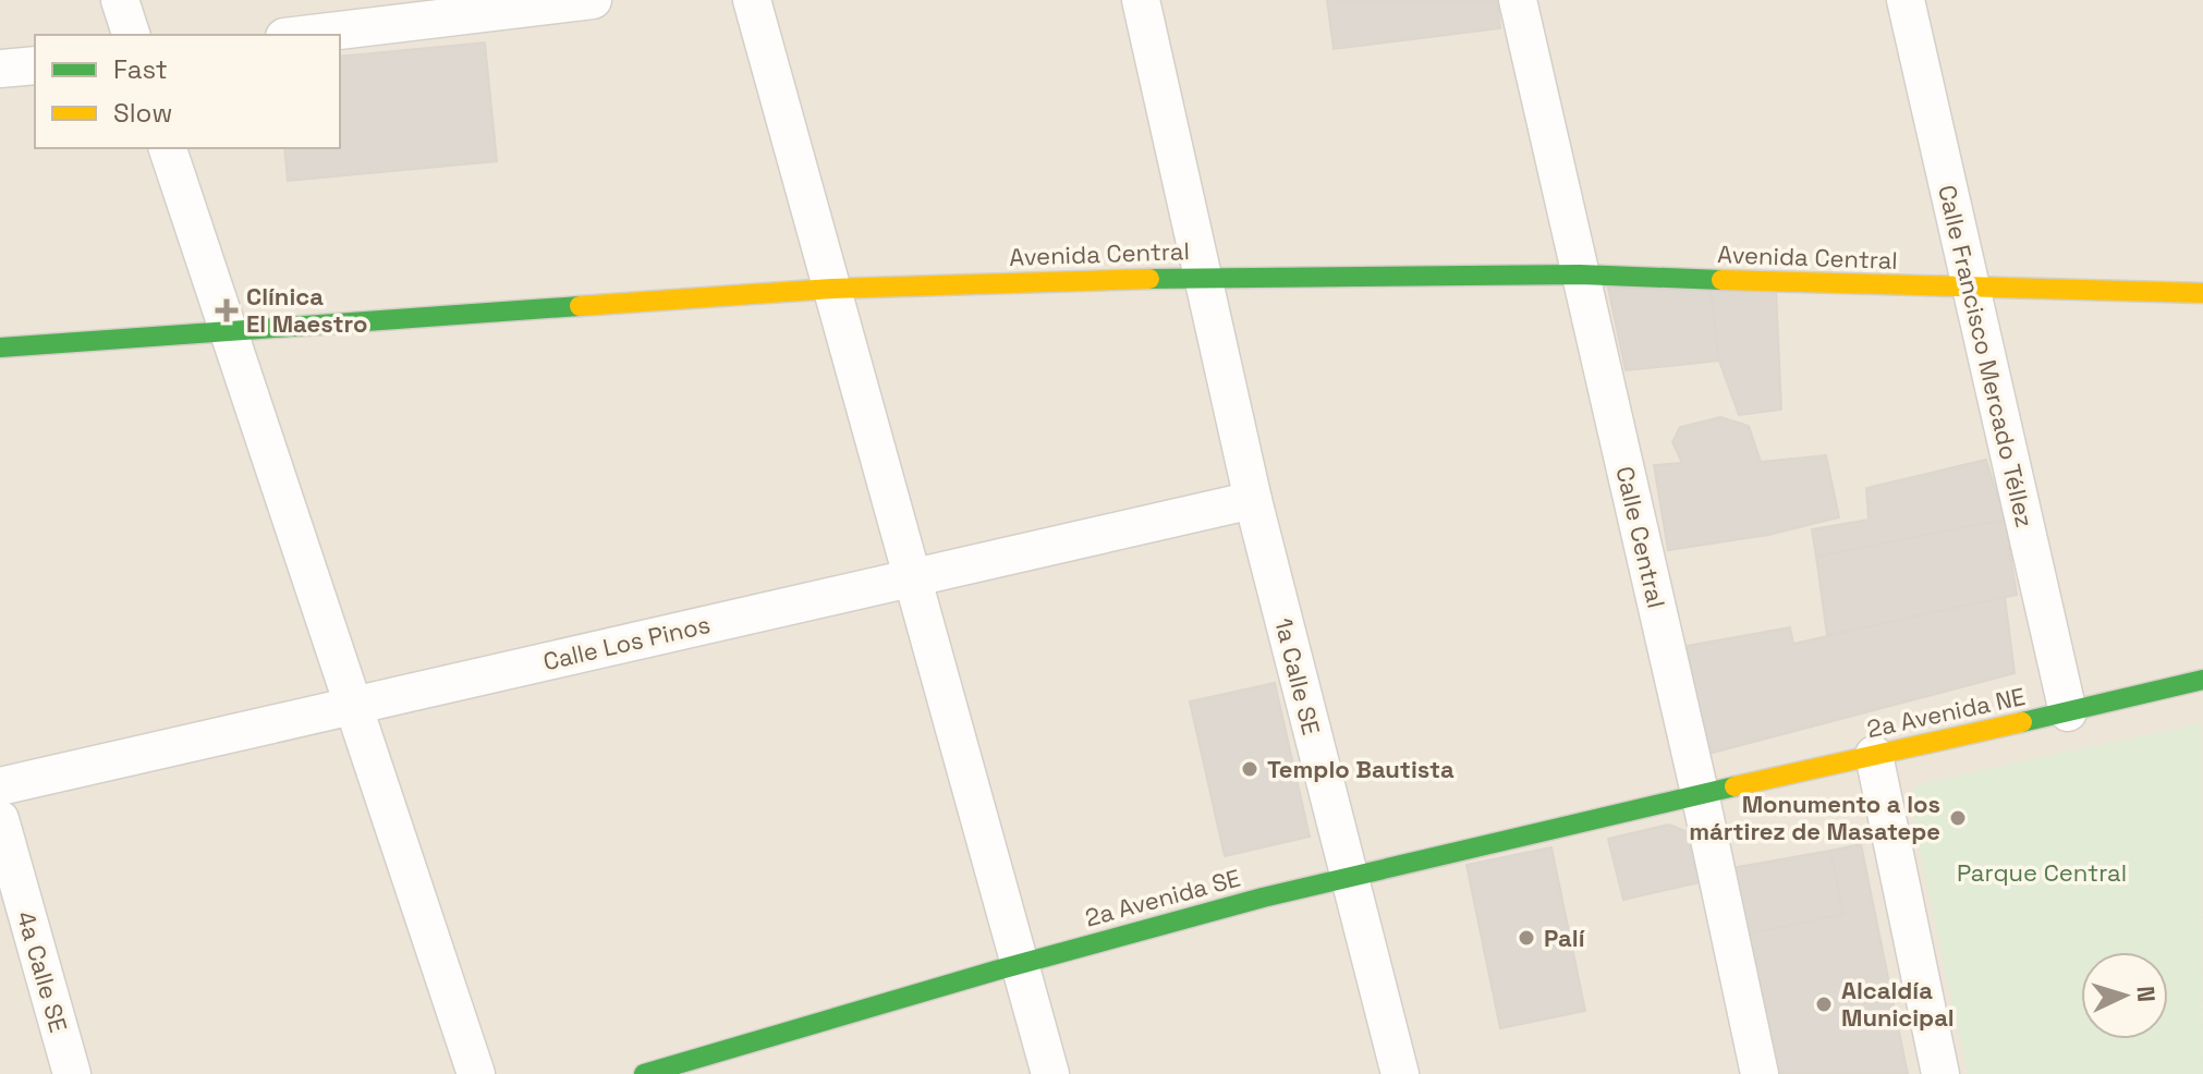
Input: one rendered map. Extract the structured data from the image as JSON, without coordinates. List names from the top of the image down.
{
  "streets": {
    "street": [
      "Avenida Central",
      "Calle Francisco Mercado Téllez",
      "Calle Central",
      "Calle Los Pinos",
      "1a Calle SE",
      "2a Avenida NE",
      "2a Avenida SE",
      "4a Calle SE"
    ]
  },
  "crossings": [
    ["Avenida Central", "Calle Francisco Mercado Téllez"],
    ["Avenida Central", "Calle Central"],
    ["Avenida Central", "1a Calle SE"],
    ["Calle Francisco Mercado Téllez", "2a Avenida NE"],
    ["Calle Central", "2a Avenida NE"],
    ["Calle Central", "2a Avenida SE"],
    ["Calle Los Pinos", "1a Calle SE"],
    ["1a Calle SE", "2a Avenida SE"],
    ["2a Avenida NE", "2a Avenida SE"]
  ],
  "parks": ["Parque Central"],
  "places": {
    "health": ["Clínica El Maestro"],
    "other": [
      "Templo Bautista",
      "Monumento a los mártirez de Masatepe",
      "Palí",
      "Alcaldía Municipal"
    ]
  },
  "legend": ["Fast", "Slow"],
  "north": "right"
}
